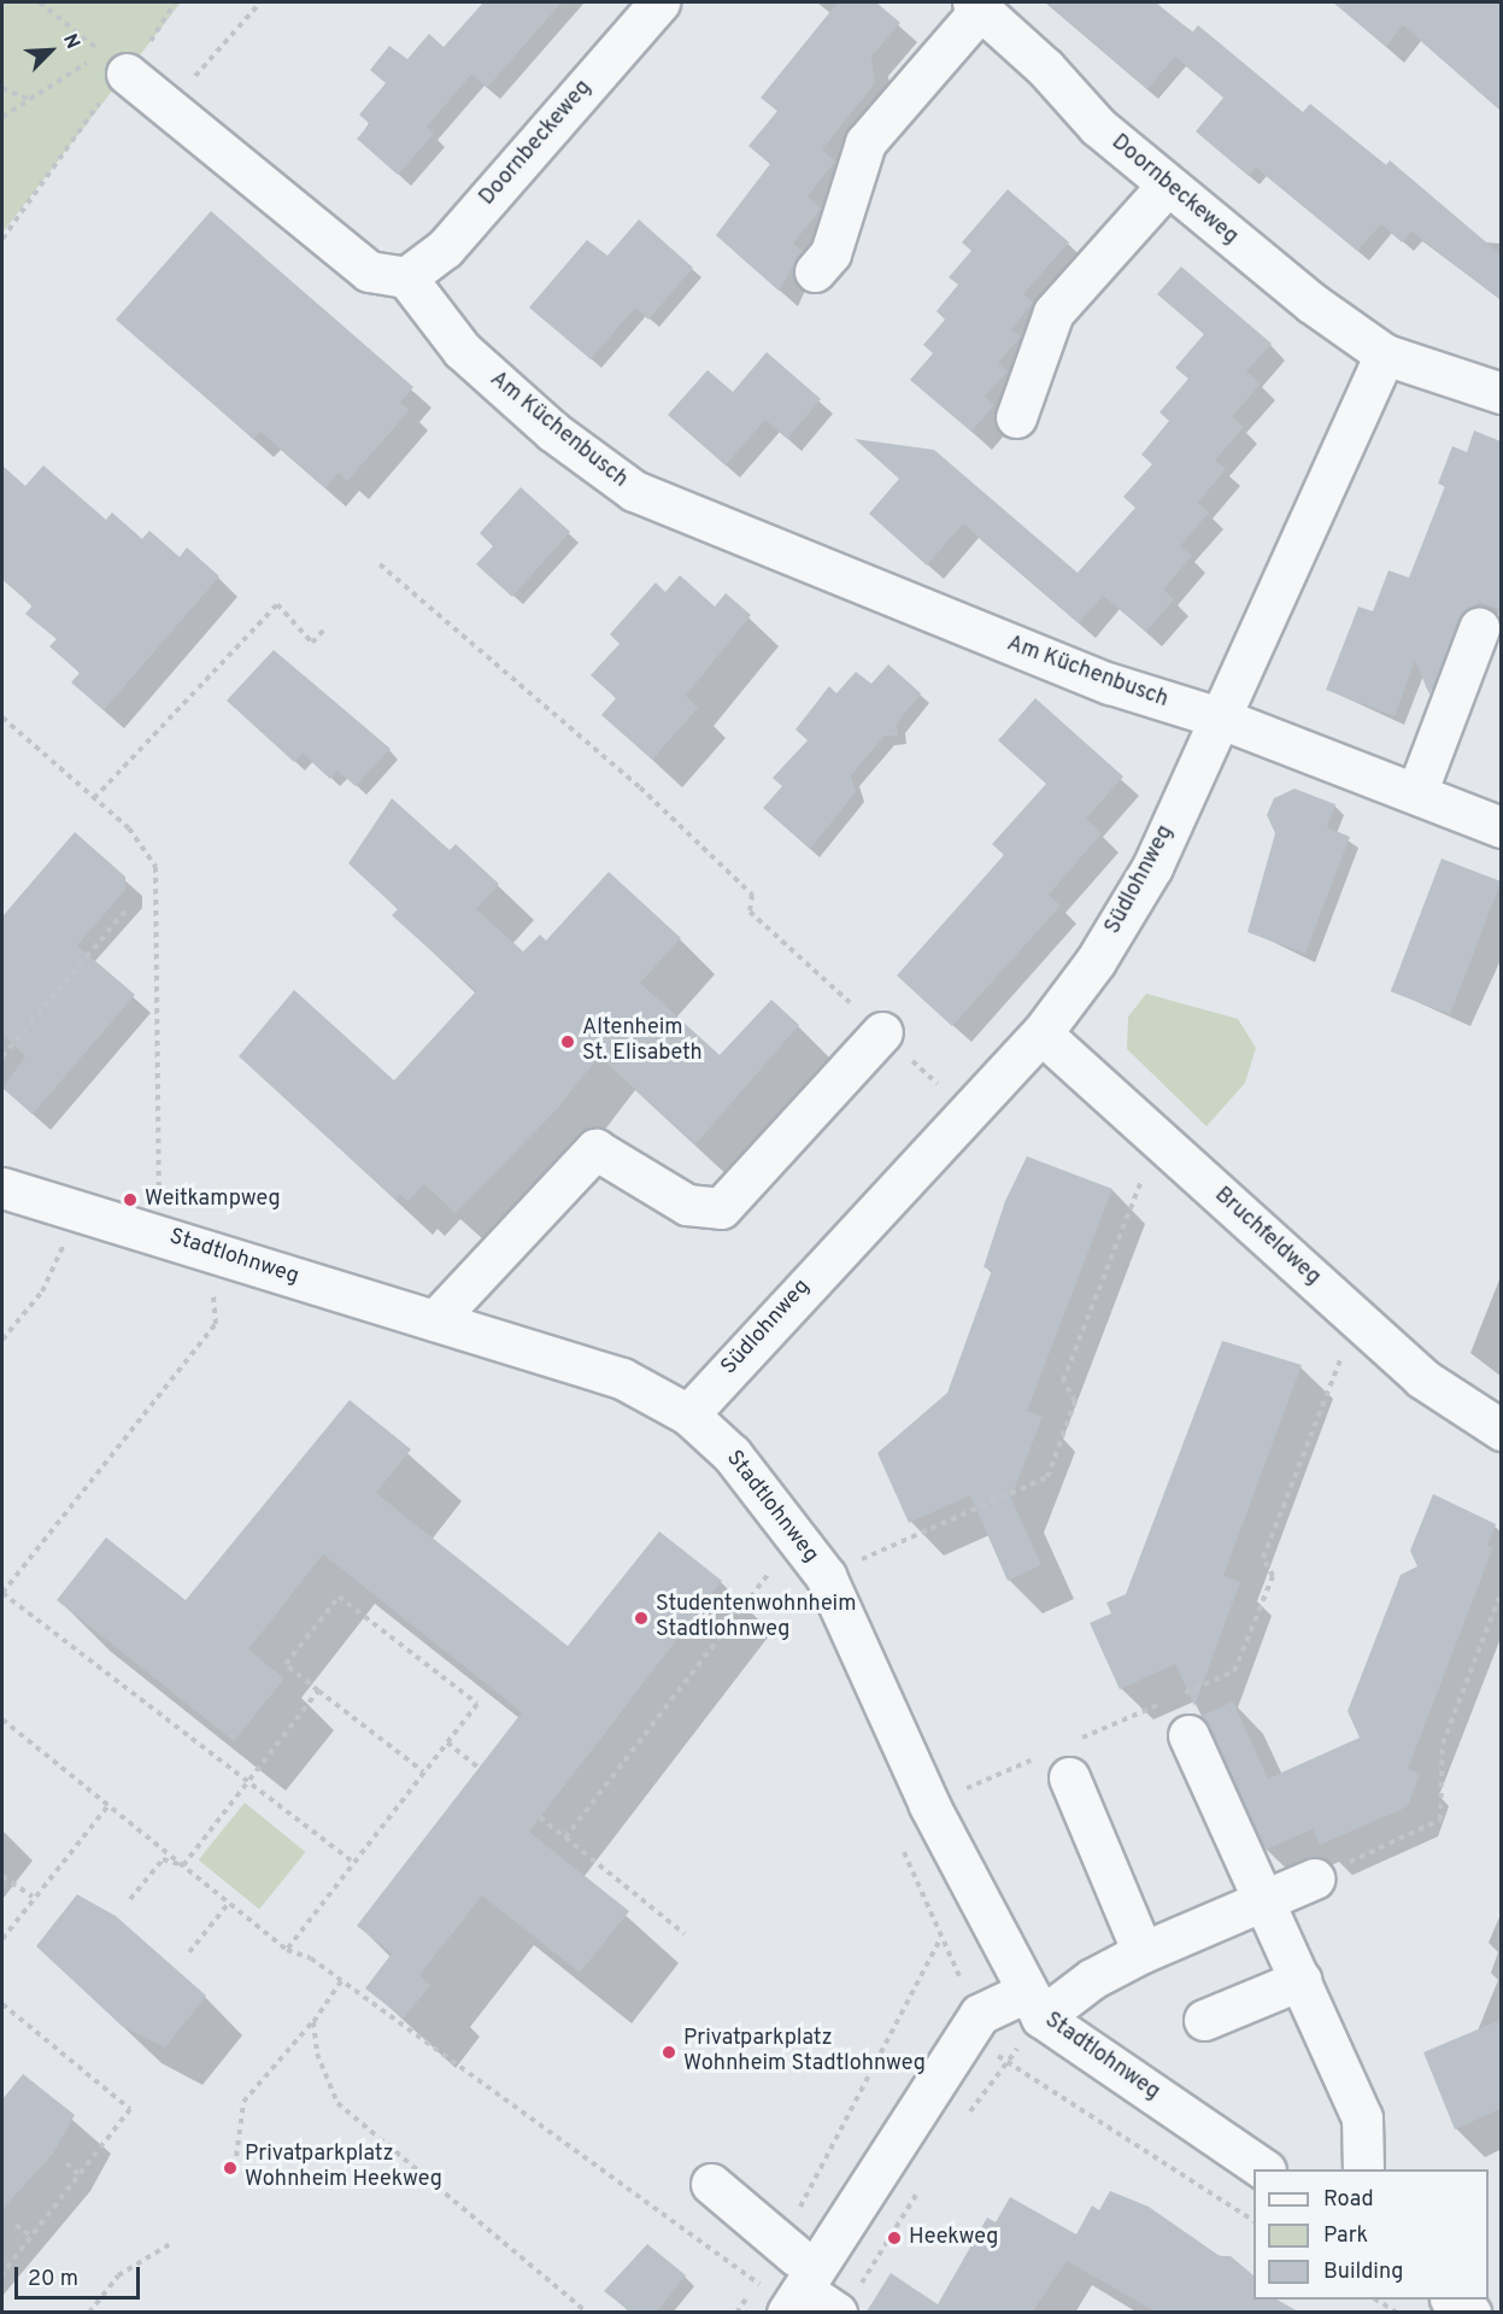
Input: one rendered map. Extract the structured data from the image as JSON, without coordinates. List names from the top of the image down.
{
  "streets": {
    "street": [
      "Doornbeckeweg",
      "Am Küchenbusch",
      "Südlohnweg",
      "Bruchfeldweg",
      "Stadtlohnweg"
    ]
  },
  "crossings": [
    ["Doornbeckeweg", "Am Küchenbusch"],
    ["Doornbeckeweg", "Südlohnweg"],
    ["Am Küchenbusch", "Südlohnweg"],
    ["Südlohnweg", "Bruchfeldweg"],
    ["Südlohnweg", "Stadtlohnweg"]
  ],
  "places": [
    "Altenheim St. Elisabeth",
    "Weitkampweg",
    "Studentenwohnheim Stadtlohnweg",
    "Privatparkplatz Wohnheim Stadtlohnweg",
    "Privatparkplatz Wohnheim Heekweg",
    "Heekweg"
  ],
  "legend": ["Road", "Park", "Building"],
  "scale_bar": "20 m",
  "north": "top right"
}
